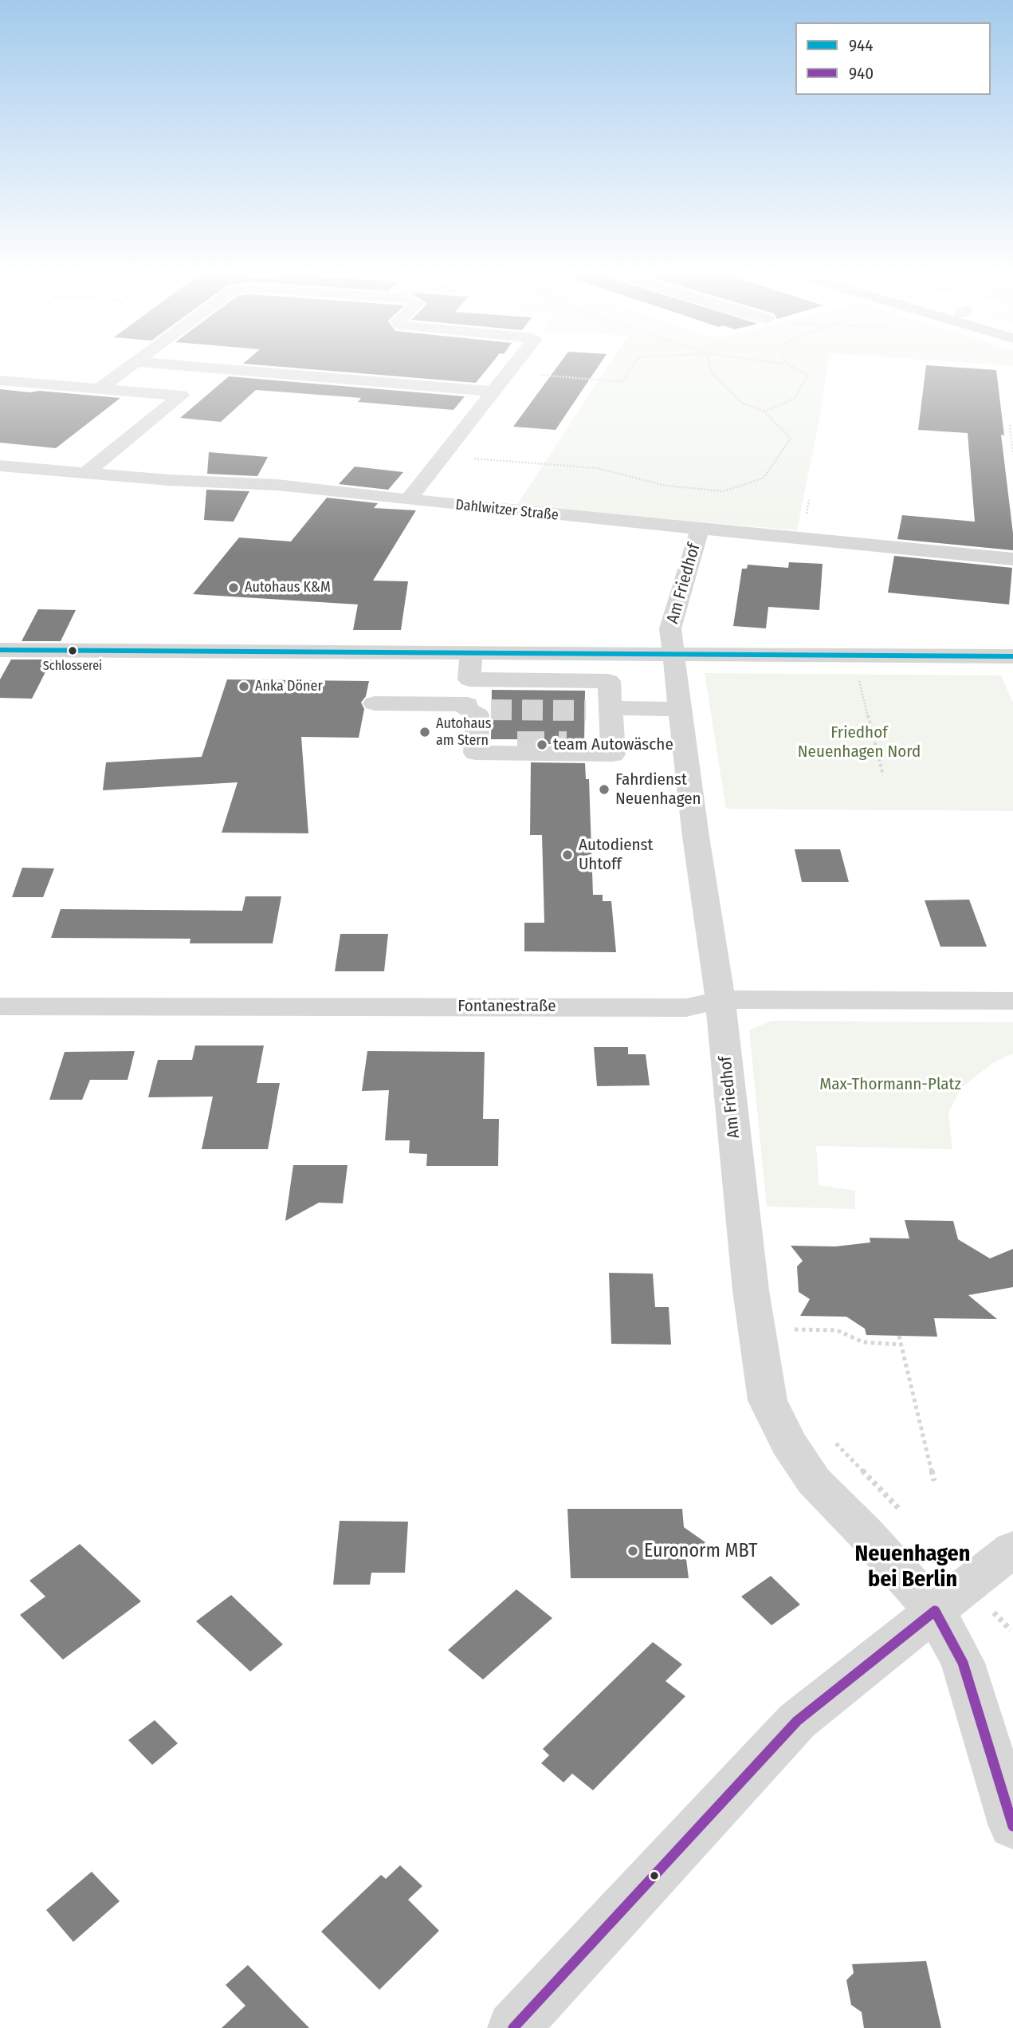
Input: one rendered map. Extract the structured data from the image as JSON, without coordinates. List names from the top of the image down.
{
  "streets": {
    "street": ["Dahlwitzer Straße", "Am Friedhof", "Fontanestraße"]
  },
  "crossings": [
    ["Dahlwitzer Straße", "Am Friedhof"],
    ["Am Friedhof", "Fontanestraße"]
  ],
  "districts": ["Neuenhagen bei Berlin"],
  "parks": ["Friedhof Neuenhagen Nord", "Max-Thormann-Platz"],
  "places": [
    "Autohaus K&M",
    "Schlosserei",
    "Anka Döner",
    "Autohaus am Stern",
    "team Autowäsche",
    "Fahrdienst Neuenhagen",
    "Autodienst Uhtoff",
    "Euronorm MBT"
  ],
  "lines": ["transit line 944", "transit line 940"],
  "legend": ["944", "940"]
}
